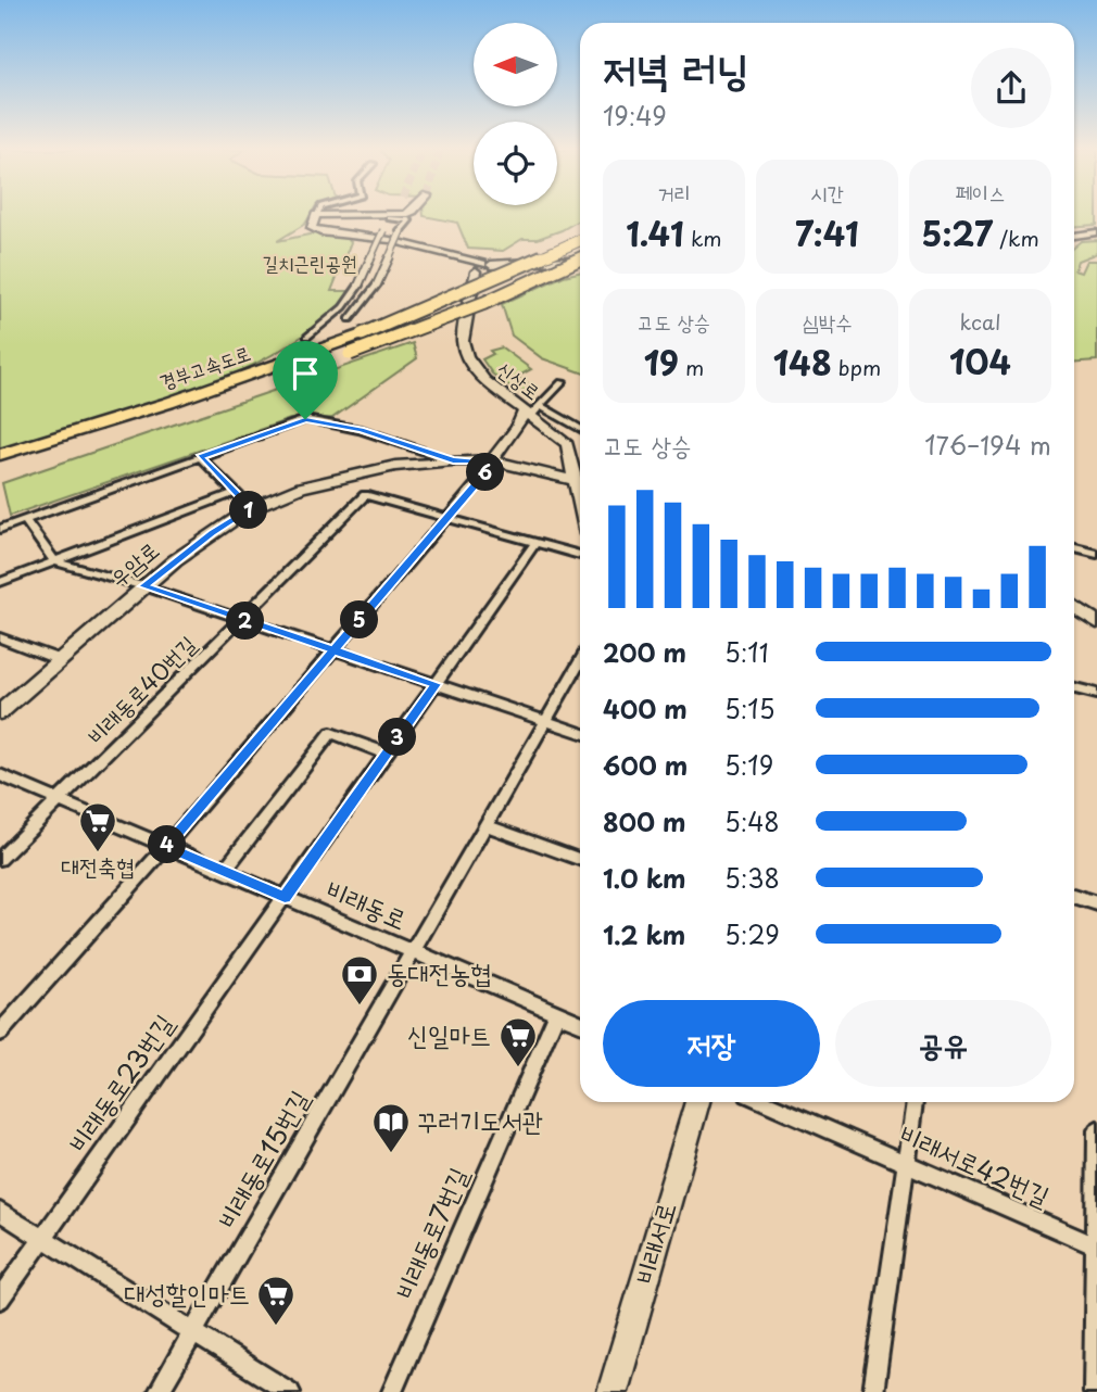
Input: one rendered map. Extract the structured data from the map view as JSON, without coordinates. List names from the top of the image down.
{
  "streets": {
    "highway": ["경부고속도로"],
    "main road": ["신상로", "우암로", "비래서로"],
    "street": [
      "비래동로40번길",
      "비래동로",
      "비래동로23번길",
      "비래동로15번길",
      "비래서로42번길",
      "비래동로7번길"
    ]
  },
  "crossings": [
    ["비래동로40번길", "비래동로"],
    ["비래동로", "비래동로23번길"],
    ["비래동로", "비래동로15번길"],
    ["비래동로", "비래동로7번길"]
  ],
  "parks": ["길치근린공원"],
  "places": {
    "supermarket": ["대전축협", "신일마트", "대성할인마트"],
    "bank": ["동대전농협"],
    "library": ["꾸러기도서관"]
  },
  "north": "left",
  "page": {
    "heading": ["저녁 러닝", "19:49"],
    "stats": [
      ["거리", "1.41 km"],
      ["시간", "7:41"],
      ["페이스", "5:27 /km"],
      ["고도 상승", "19 m"],
      ["심박수", "148 bpm"],
      ["kcal", "104"]
    ],
    "chart": ["고도 상승", "176–194 m"],
    "pins": [
      "6",
      "1",
      "5",
      "2",
      "3",
      "4"
    ],
    "list": [
      {
        "name": "200 m",
        "note": "5:11"
      },
      {
        "name": "400 m",
        "note": "5:15"
      },
      {
        "name": "600 m",
        "note": "5:19"
      },
      {
        "name": "800 m",
        "note": "5:48"
      },
      {
        "name": "1.0 km",
        "note": "5:38"
      },
      {
        "name": "1.2 km",
        "note": "5:29"
      }
    ],
    "buttons": ["저장", "공유"]
  }
}
